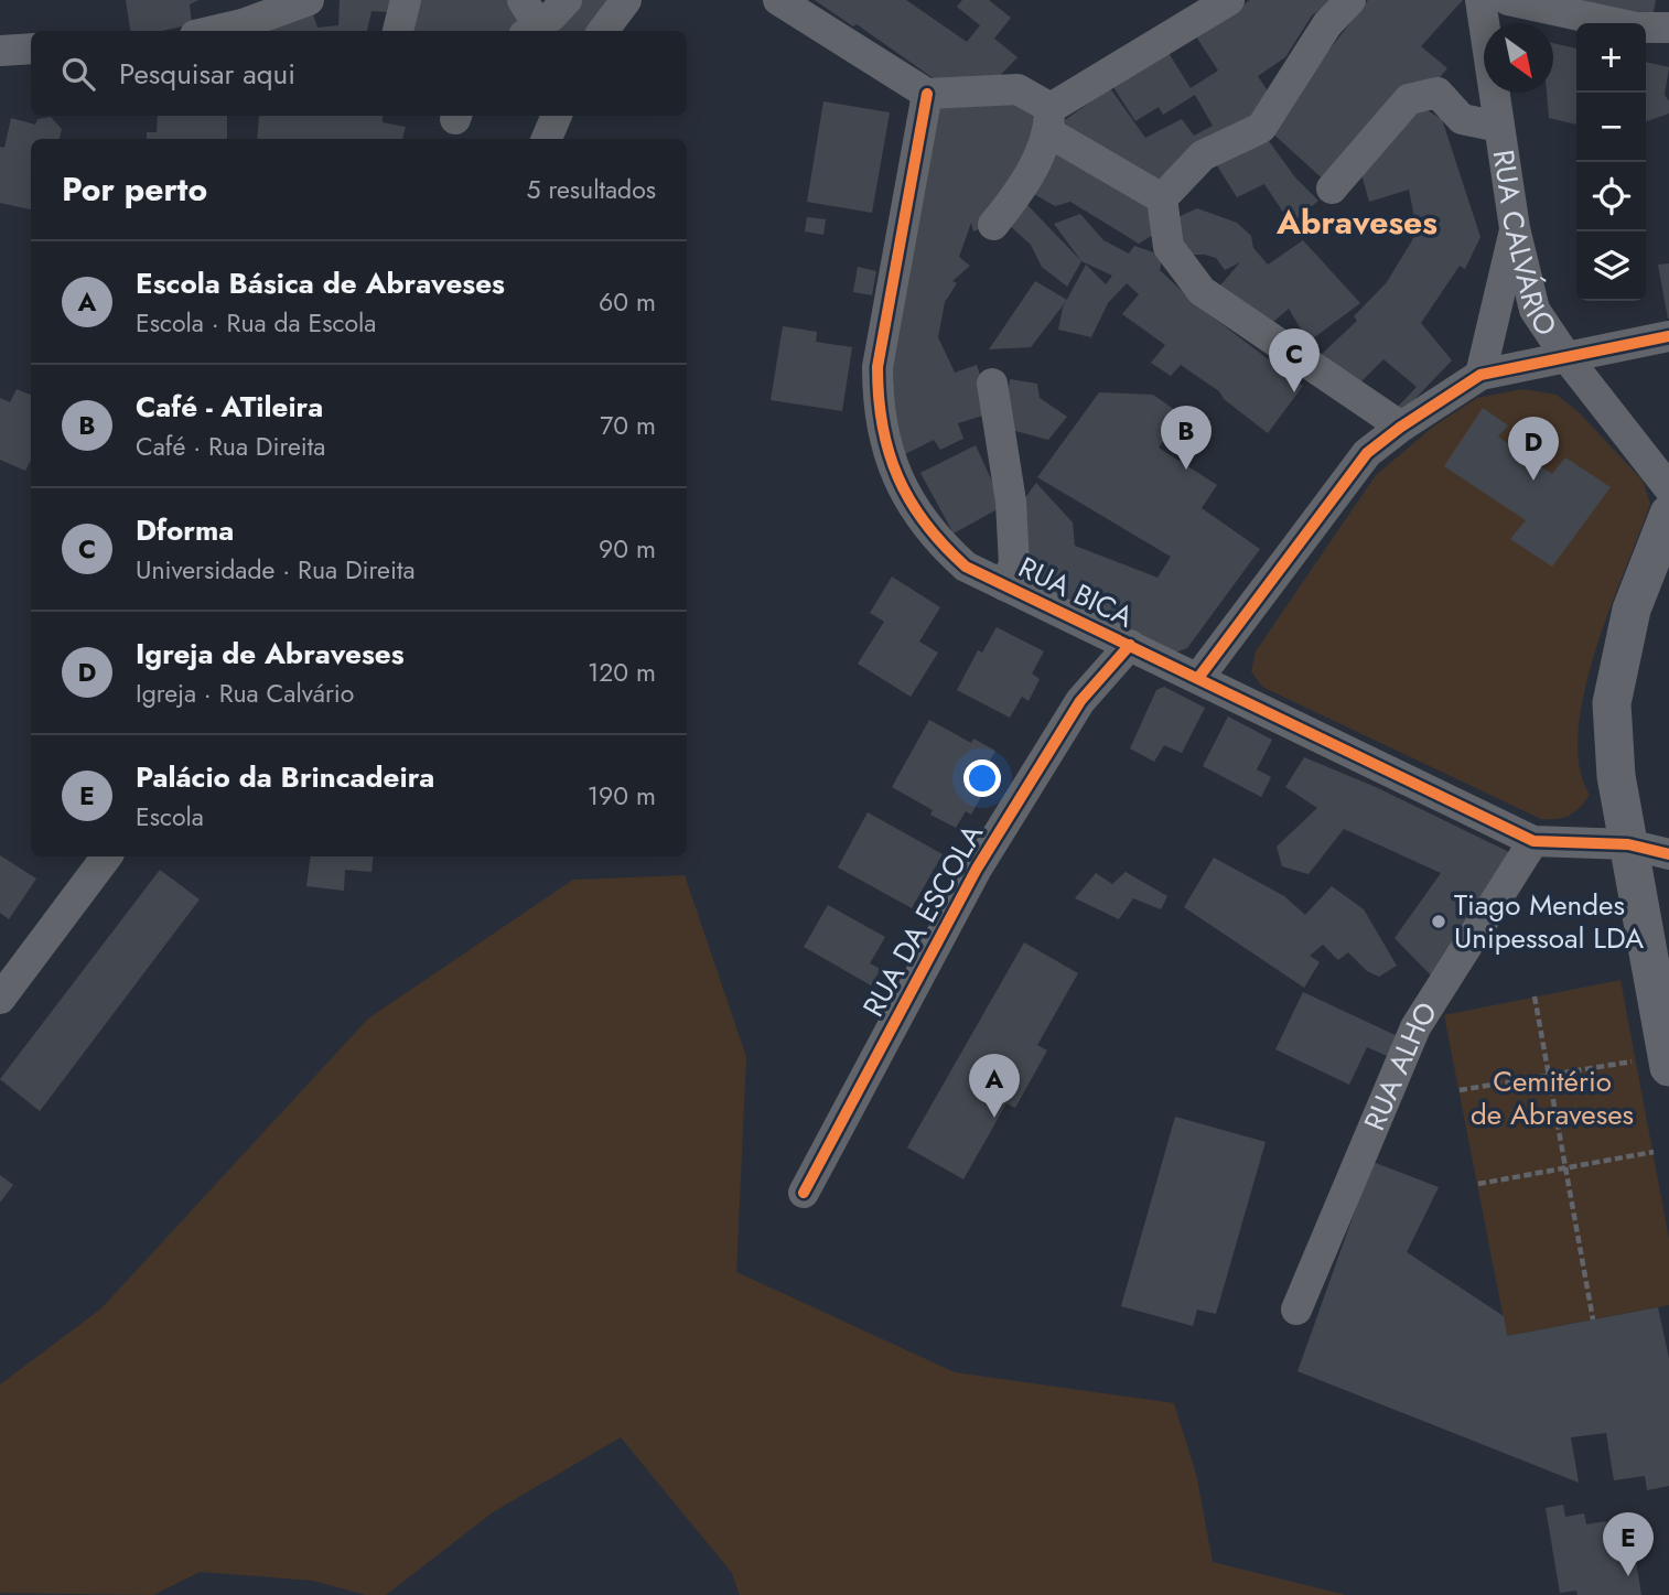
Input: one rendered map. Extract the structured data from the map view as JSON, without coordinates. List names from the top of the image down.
{
  "streets": {
    "street": [
      "RUA CALVÁRIO",
      "RUA BICA",
      "RUA DA ESCOLA",
      "RUA ALHO"
    ]
  },
  "crossings": [
    ["RUA BICA", "RUA DA ESCOLA"],
    ["RUA BICA", "RUA ALHO"]
  ],
  "districts": ["Abraveses"],
  "parks": ["Cemitério de Abraveses"],
  "places": ["Tiago Mendes Unipessoal LDA"],
  "north": "bottom right",
  "page": {
    "map_buttons": ["+", "−"],
    "search": "Pesquisar aqui",
    "heading": ["Por perto", "5 resultados"],
    "list": [
      {
        "mark": "A",
        "name": "Escola Básica de Abraveses",
        "note": "Escola · Rua da Escola",
        "value": "60 m"
      },
      {
        "mark": "B",
        "name": "Café - ATileira",
        "note": "Café · Rua Direita",
        "value": "70 m"
      },
      {
        "mark": "C",
        "name": "Dforma",
        "note": "Universidade · Rua Direita",
        "value": "90 m"
      },
      {
        "mark": "D",
        "name": "Igreja de Abraveses",
        "note": "Igreja · Rua Calvário",
        "value": "120 m"
      },
      {
        "mark": "E",
        "name": "Palácio da Brincadeira",
        "note": "Escola",
        "value": "190 m"
      }
    ],
    "pins": [
      "C",
      "B",
      "D",
      "A",
      "E"
    ]
  }
}
